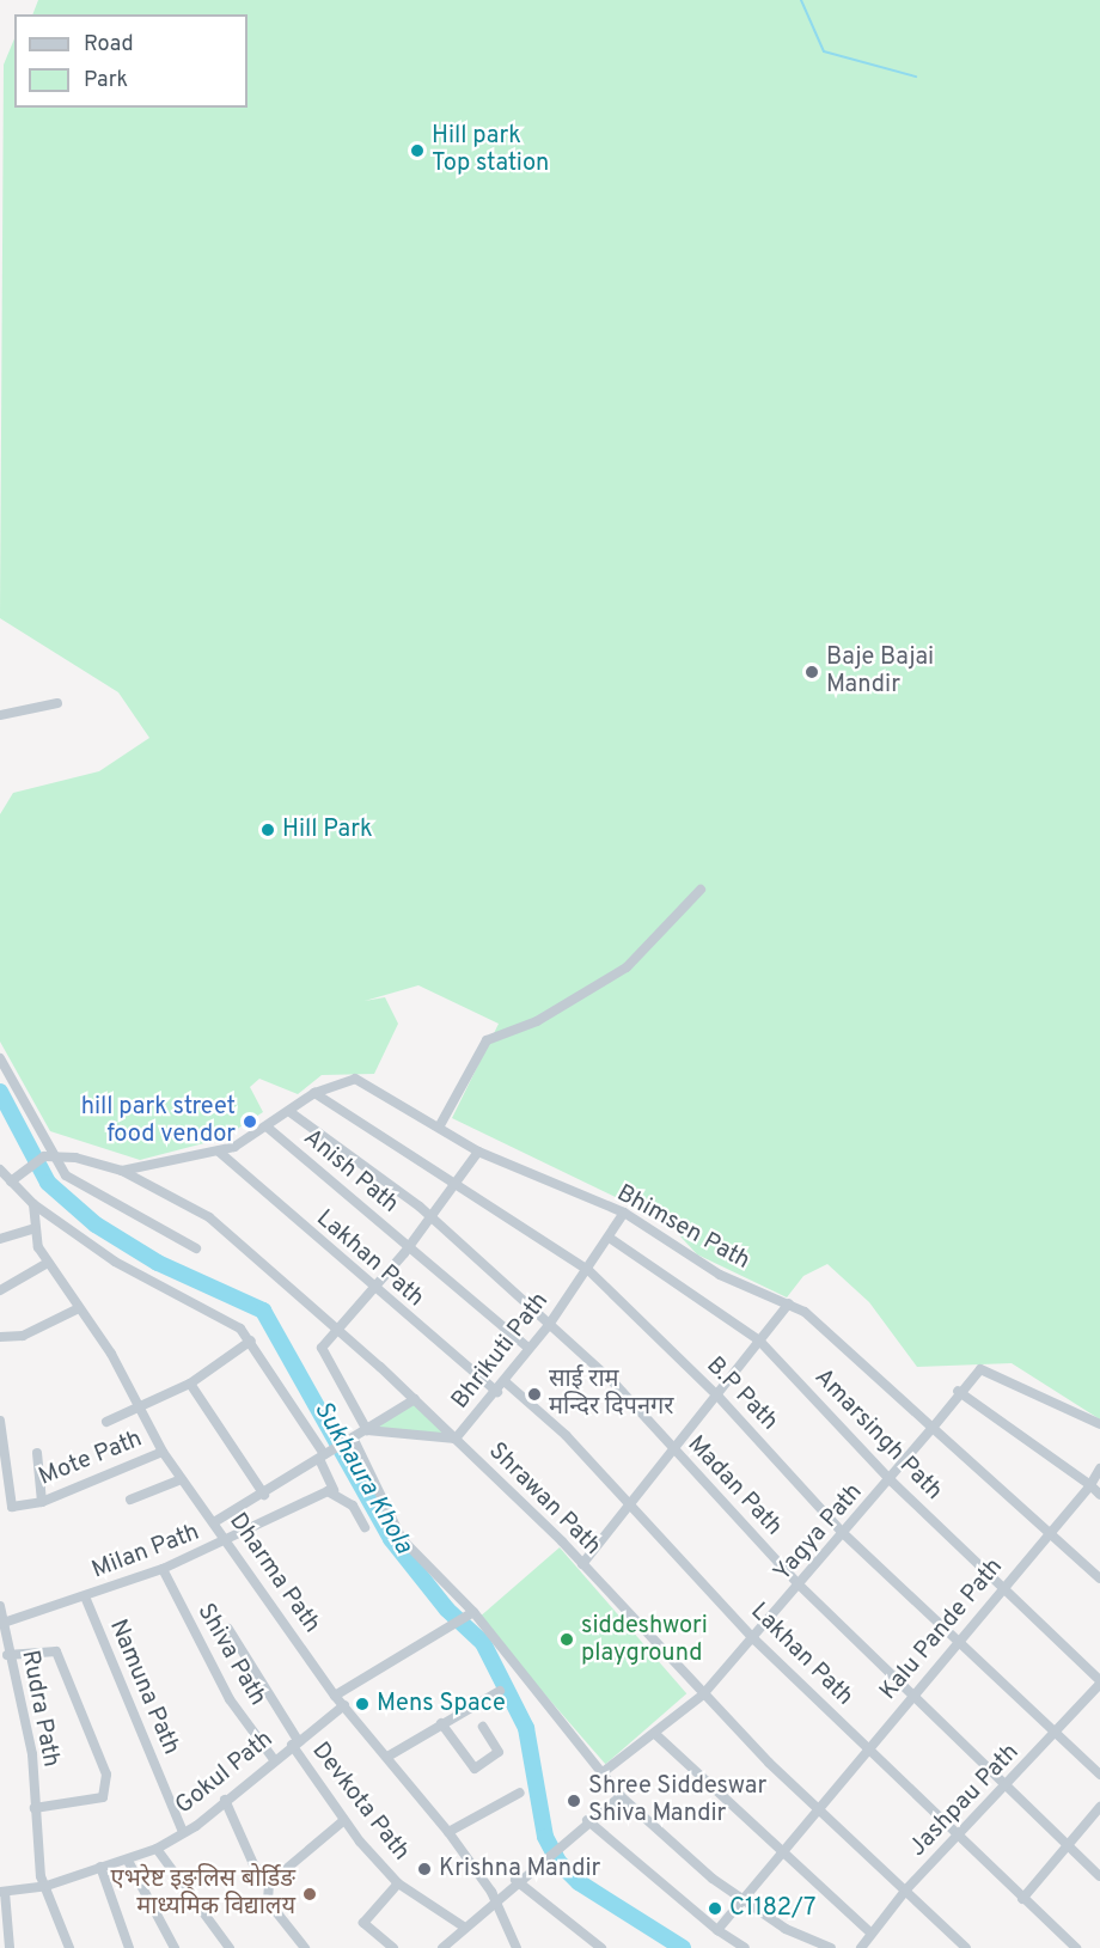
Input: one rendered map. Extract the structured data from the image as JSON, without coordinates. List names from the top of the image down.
{
  "streets": {
    "street": [
      "Anish Path",
      "Bhimsen Path",
      "Lakhan Path",
      "Bhrikuti Path",
      "B.P Path",
      "Amarsingh Path",
      "Mote Path",
      "Madan Path",
      "Shrawan Path",
      "Yagya Path",
      "Milan Path",
      "Dharma Path",
      "Kalu Pande Path",
      "Shiva Path",
      "Namuna Path",
      "Rudra Path",
      "Gokul Path",
      "Jashpau Path",
      "Devkota Path"
    ]
  },
  "crossings": [
    ["Anish Path", "Bhimsen Path"],
    ["Anish Path", "Bhrikuti Path"],
    ["Bhimsen Path", "Lakhan Path"],
    ["Bhimsen Path", "Bhrikuti Path"],
    ["Bhimsen Path", "B.P Path"],
    ["Bhimsen Path", "Madan Path"],
    ["Bhimsen Path", "Shrawan Path"],
    ["Bhimsen Path", "Yagya Path"],
    ["Bhimsen Path", "Kalu Pande Path"],
    ["Lakhan Path", "Bhrikuti Path"],
    ["Lakhan Path", "Yagya Path"],
    ["Lakhan Path", "Kalu Pande Path"],
    ["Lakhan Path", "Jashpau Path"],
    ["Bhrikuti Path", "B.P Path"],
    ["Bhrikuti Path", "Amarsingh Path"],
    ["Bhrikuti Path", "Madan Path"],
    ["Bhrikuti Path", "Shrawan Path"],
    ["B.P Path", "Yagya Path"],
    ["B.P Path", "Kalu Pande Path"],
    ["B.P Path", "Jashpau Path"],
    ["Amarsingh Path", "Yagya Path"],
    ["Amarsingh Path", "Kalu Pande Path"],
    ["Amarsingh Path", "Jashpau Path"],
    ["Mote Path", "Dharma Path"],
    ["Madan Path", "Yagya Path"],
    ["Madan Path", "Kalu Pande Path"],
    ["Madan Path", "Jashpau Path"],
    ["Shrawan Path", "Yagya Path"],
    ["Shrawan Path", "Kalu Pande Path"],
    ["Shrawan Path", "Jashpau Path"],
    ["Milan Path", "Dharma Path"],
    ["Milan Path", "Shiva Path"],
    ["Milan Path", "Namuna Path"],
    ["Milan Path", "Rudra Path"],
    ["Dharma Path", "Gokul Path"],
    ["Shiva Path", "Gokul Path"],
    ["Namuna Path", "Gokul Path"],
    ["Rudra Path", "Gokul Path"],
    ["Gokul Path", "Devkota Path"]
  ],
  "water": ["Sukhaura Khola"],
  "places": [
    "Hill park Top station",
    "Baje Bajai Mandir",
    "Hill Park",
    "hill park street food vendor",
    "साई राम मन्दिर दिपनगर",
    "siddeshwori playground",
    "Mens Space",
    "Shree Siddeswar Shiva Mandir",
    "Krishna Mandir",
    "एभरेष्ट इङ्लिस बोर्डिङ माध्यमिक विद्यालय",
    "C1182/7"
  ],
  "legend": ["Road", "Park"]
}
